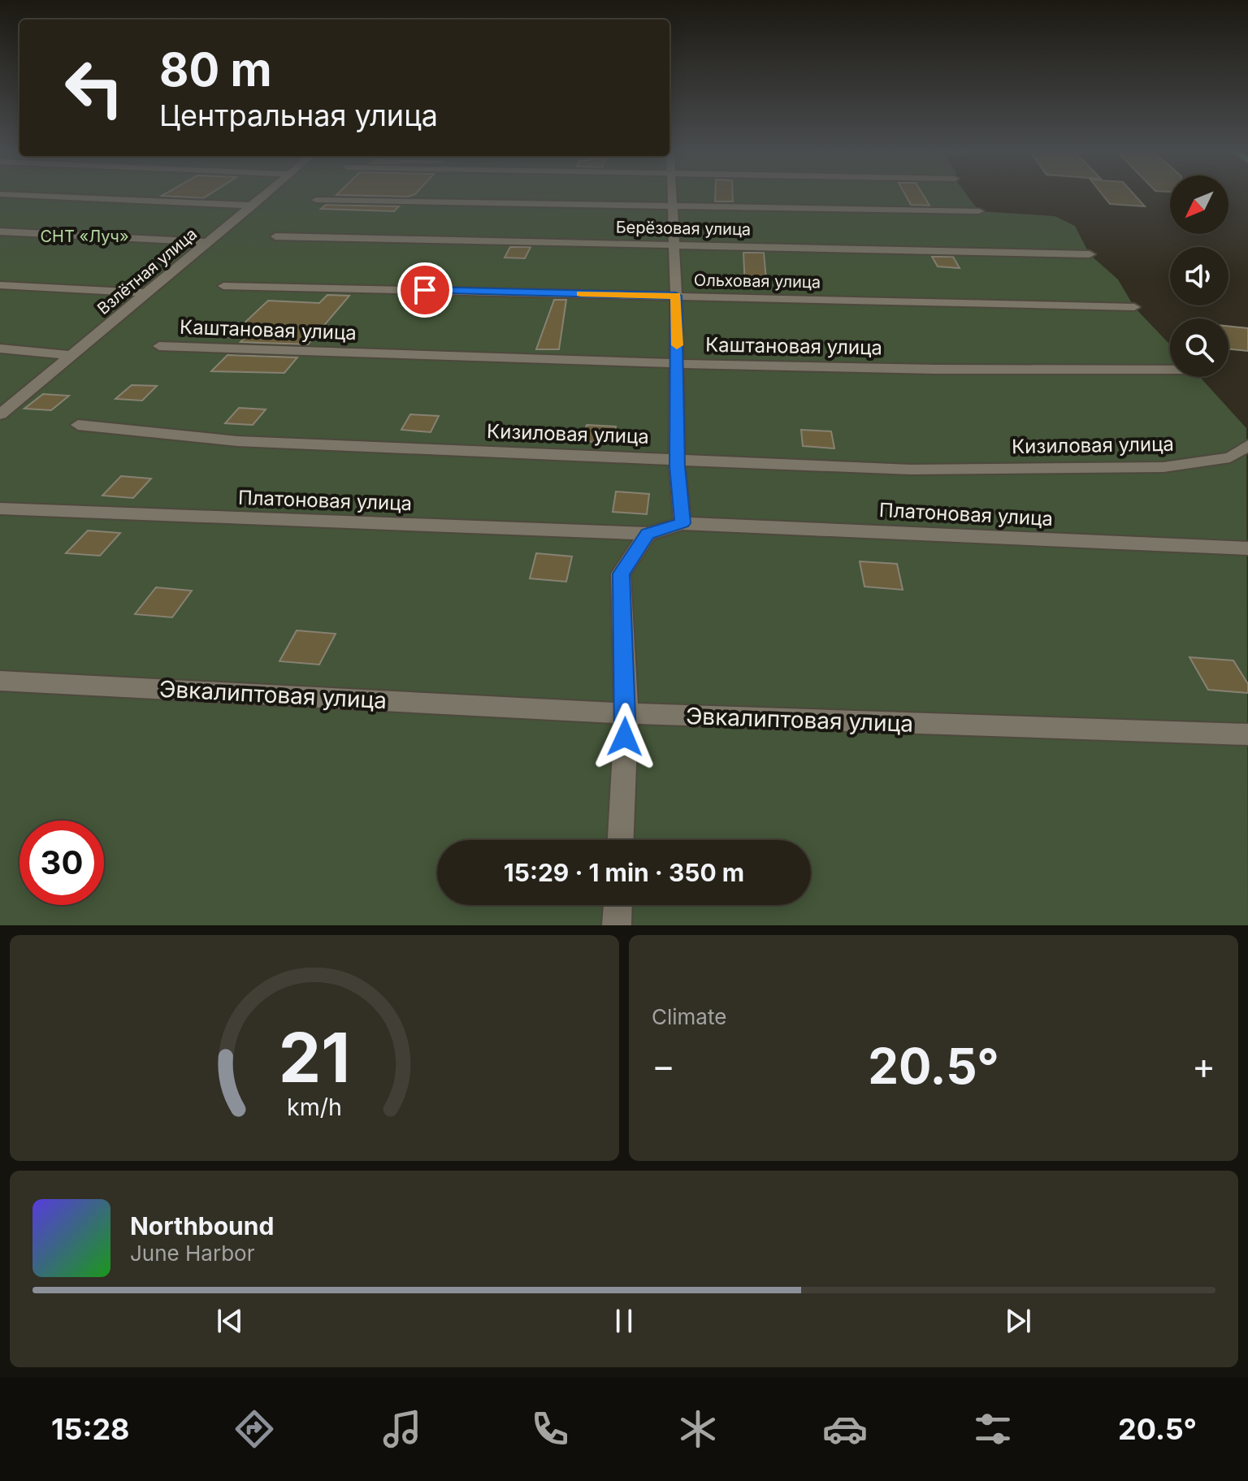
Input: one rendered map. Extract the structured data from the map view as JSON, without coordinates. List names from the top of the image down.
{
  "streets": {
    "street": [
      "Берёзовая улица",
      "Взлётная улица",
      "Ольховая улица",
      "Каштановая улица",
      "Кизиловая улица",
      "Платоновая улица",
      "Эвкалиптовая улица"
    ]
  },
  "parks": ["СНТ «Луч»"],
  "north": "bottom left",
  "page": {
    "turn": ["80 m", "Центральная улица"],
    "limit": "30",
    "trip": "15:29 · 1 min · 350 m",
    "tile": "Climate",
    "heat": ["−", "20.5°", "+"],
    "song": ["Northbound", "June Harbor"],
    "tabs": ["15:28", "20.5°"],
    "gauge": ["21", "km/h"]
  }
}
